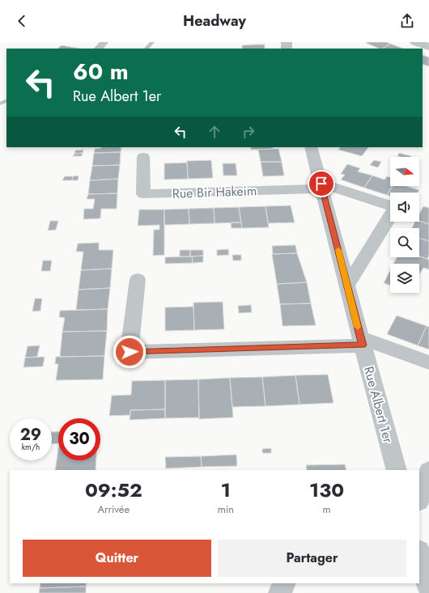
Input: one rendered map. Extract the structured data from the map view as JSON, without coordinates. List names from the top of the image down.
{
  "streets": {
    "street": ["Rue Bir Hakeim", "Rue Albert 1er"]
  },
  "crossings": [
    ["Rue Bir Hakeim", "Rue Albert 1er"]
  ],
  "north": "right",
  "page": {
    "header": "Headway",
    "turn": ["60 m", "Rue Albert 1er"],
    "speed": "29 km/h",
    "limit": "30",
    "eta": [
      "09:52",
      "Arrivée",
      "1",
      "min",
      "130",
      "m"
    ],
    "buttons": ["Quitter", "Partager"]
  }
}
